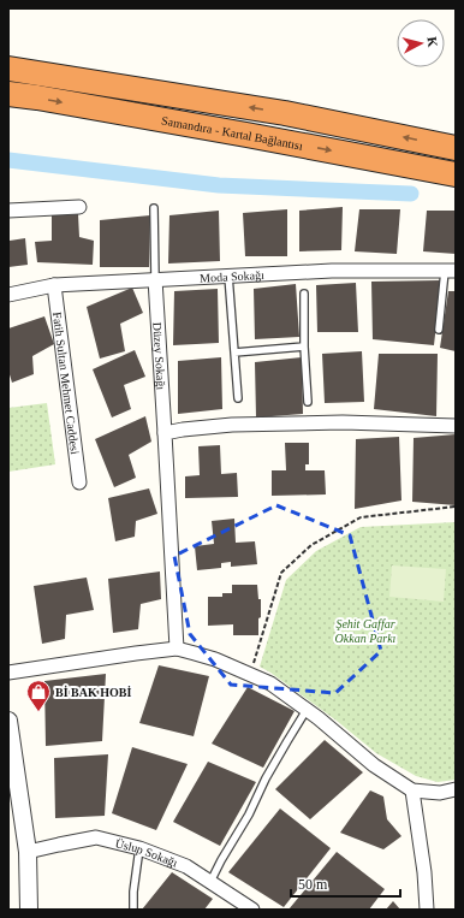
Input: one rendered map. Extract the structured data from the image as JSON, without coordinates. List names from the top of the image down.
{
  "streets": {
    "highway": ["Samandıra - Kartal Bağlantısı"],
    "street": [
      "Moda Sokağı",
      "Düzey Sokağı",
      "Fatih Sultan Mehmet Caddesi",
      "Üslup Sokağı"
    ]
  },
  "crossings": [
    ["Moda Sokağı", "Düzey Sokağı"],
    ["Moda Sokağı", "Fatih Sultan Mehmet Caddesi"]
  ],
  "parks": ["Şehit Gaffar Okkan Parkı"],
  "places": {
    "shop": ["Bİ BAK HOBİ"]
  },
  "scale_bar": "50 m",
  "north": "right"
}
